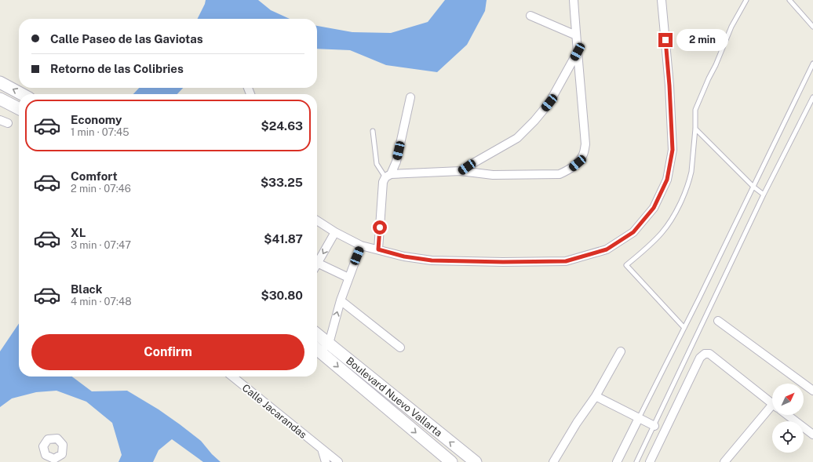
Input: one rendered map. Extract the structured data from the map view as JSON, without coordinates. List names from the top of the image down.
{
  "streets": {
    "main road": ["Boulevard Nuevo Vallarta"],
    "street": ["Calle Jacarandas"]
  },
  "north": "top right",
  "page": {
    "banner": ["Calle Paseo de las Gaviotas", "Retorno de las Colibries"],
    "bubble": "2 min",
    "list": [
      {
        "name": "Economy",
        "note": "1 min · 07:45",
        "value": "$24.63"
      },
      {
        "name": "Comfort",
        "note": "2 min · 07:46",
        "value": "$33.25"
      },
      {
        "name": "XL",
        "note": "3 min · 07:47",
        "value": "$41.87"
      },
      {
        "name": "Black",
        "note": "4 min · 07:48",
        "value": "$30.80"
      }
    ],
    "buttons": "Confirm"
  }
}
